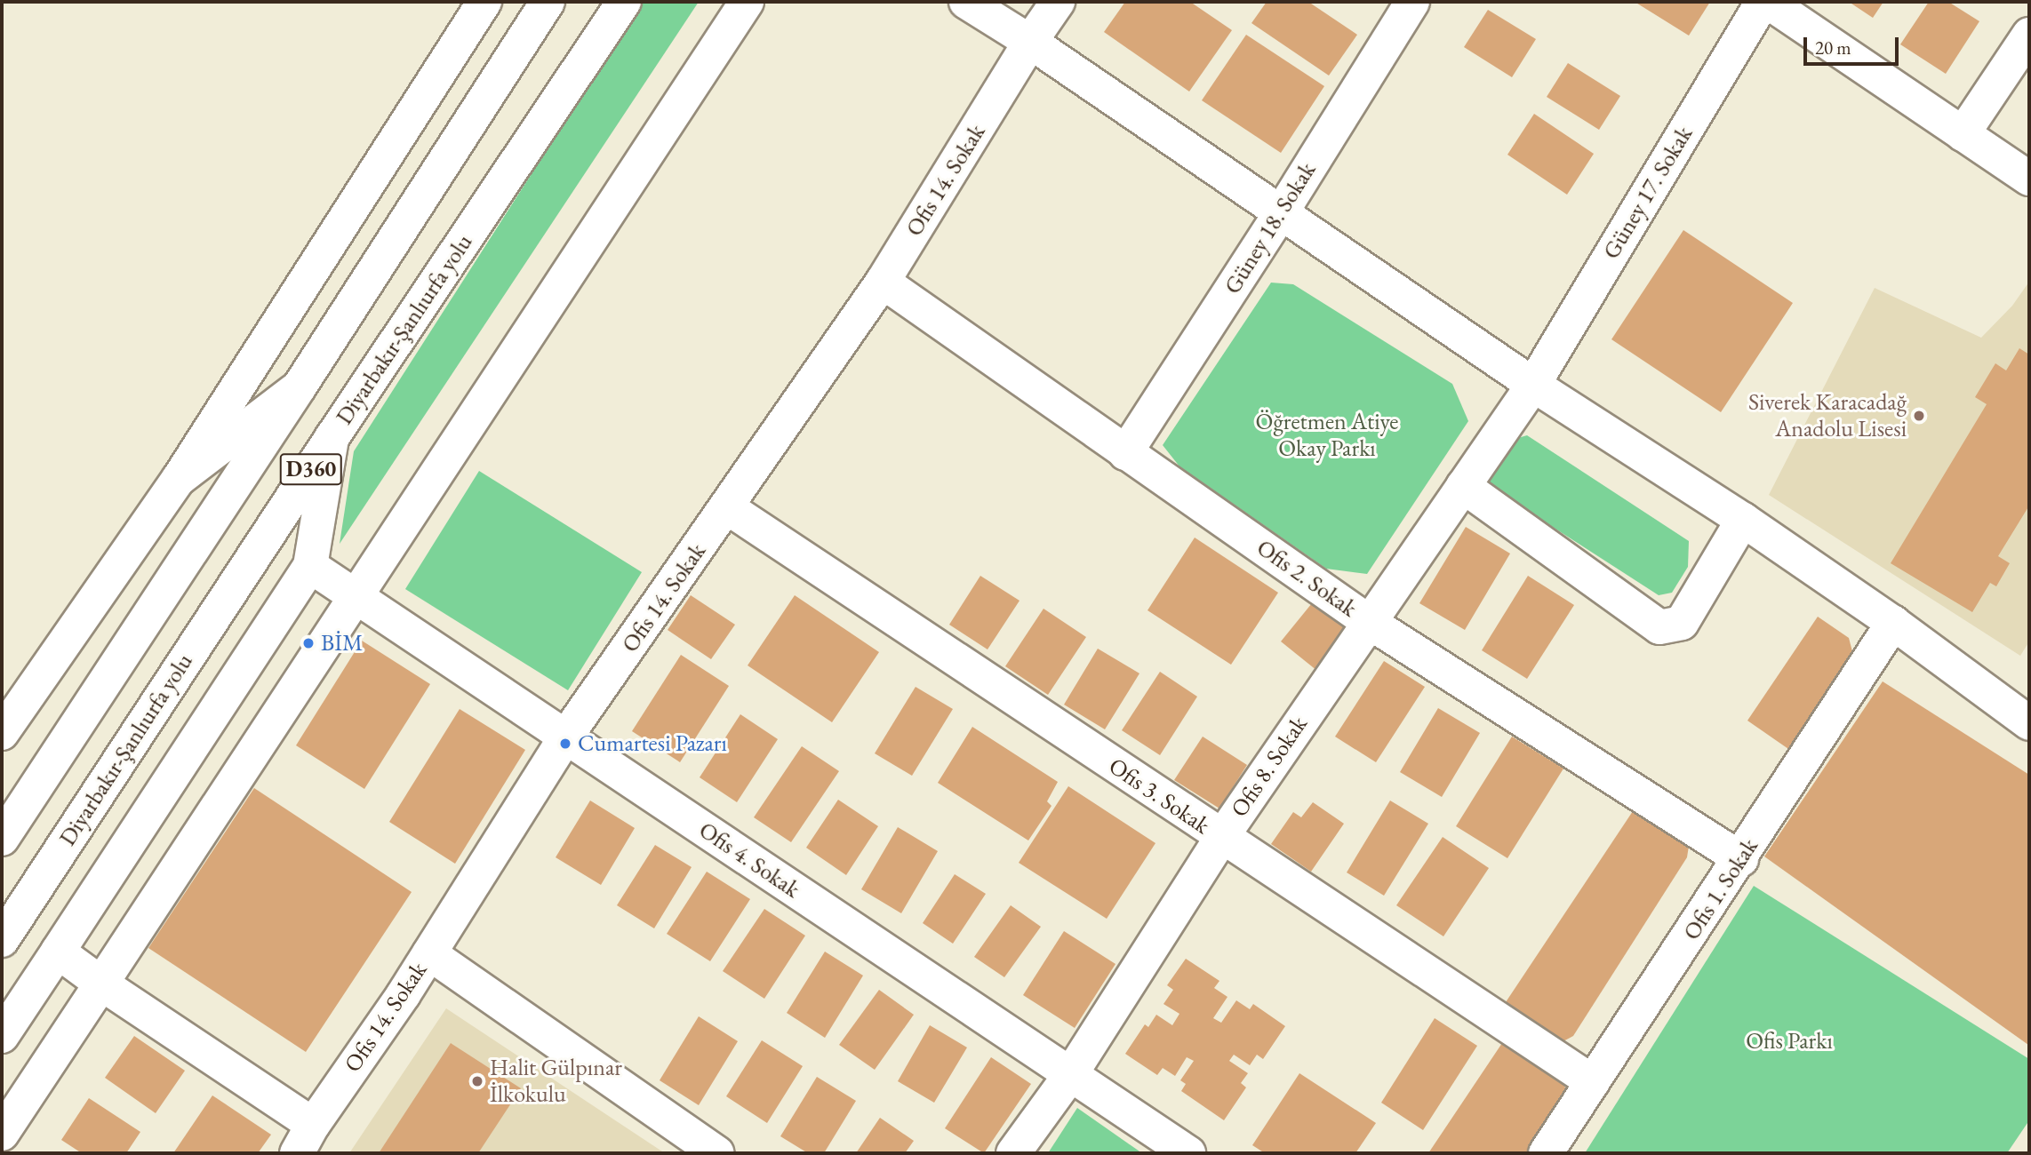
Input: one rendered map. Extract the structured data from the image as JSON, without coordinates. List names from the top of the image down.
{
  "streets": {
    "main road": [
      "Ofis 14. Sokak",
      "Güney 17. Sokak",
      "Güney 18. Sokak",
      "Diyarbakır-Şanlıurfa yolu",
      "D360",
      "Ofis 2. Sokak",
      "Ofis 8. Sokak",
      "Ofis 3. Sokak",
      "Ofis 4. Sokak",
      "Ofis 1. Sokak"
    ]
  },
  "crossings": [
    ["Ofis 14. Sokak", "Ofis 2. Sokak"],
    ["Ofis 14. Sokak", "Ofis 3. Sokak"],
    ["Ofis 14. Sokak", "Ofis 4. Sokak"],
    ["Güney 17. Sokak", "Ofis 8. Sokak"],
    ["Güney 18. Sokak", "Ofis 2. Sokak"],
    ["Ofis 2. Sokak", "Ofis 8. Sokak"],
    ["Ofis 2. Sokak", "Ofis 1. Sokak"],
    ["Ofis 8. Sokak", "Ofis 3. Sokak"],
    ["Ofis 8. Sokak", "Ofis 4. Sokak"],
    ["Ofis 3. Sokak", "Ofis 1. Sokak"]
  ],
  "parks": ["Öğretmen Atiye Okay Parkı", "Ofis Parkı"],
  "places": [
    "Siverek Karacadağ Anadolu Lisesi",
    "BİM",
    "Cumartesi Pazarı",
    "Halit Gülpınar İlkokulu"
  ],
  "scale_bar": "20 m"
}
